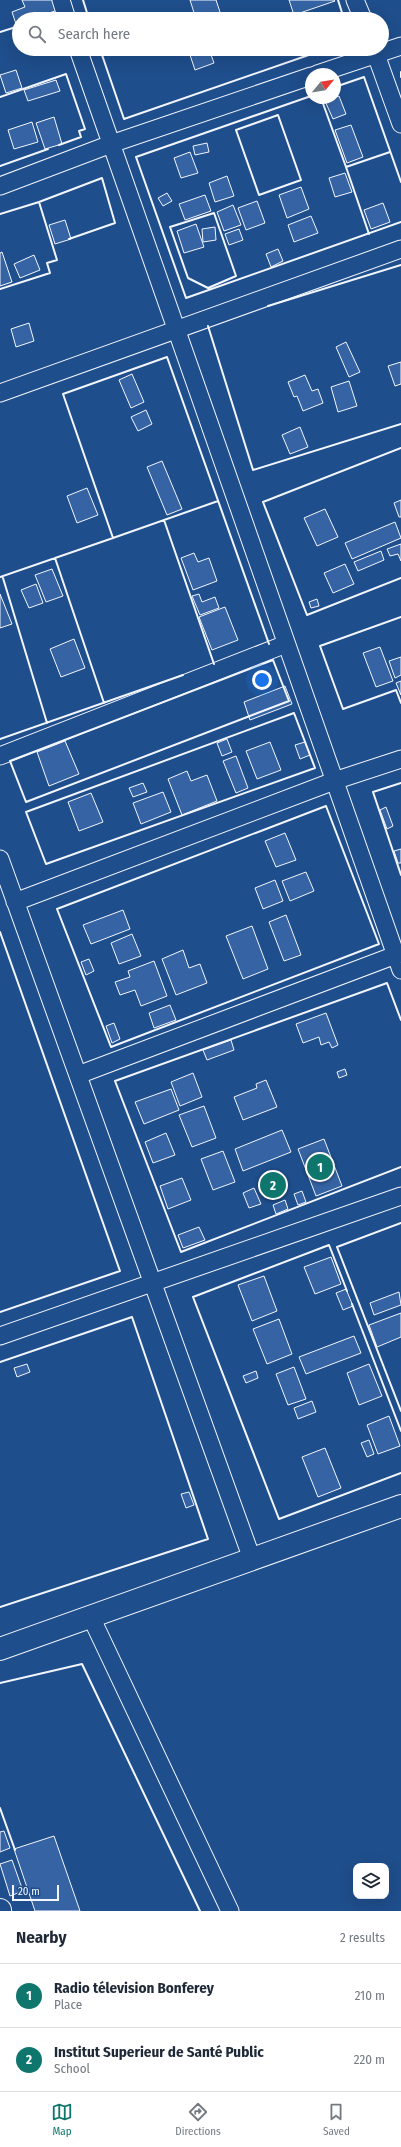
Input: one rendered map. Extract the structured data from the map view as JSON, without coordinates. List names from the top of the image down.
{
  "scale_bar": "20 m",
  "north": "top right",
  "page": {
    "search": "Search here",
    "pins": ["1", "2"],
    "scale": "20 m",
    "heading": ["Nearby", "2 results"],
    "list": [
      {
        "mark": "1",
        "name": "Radio télevision Bonferey",
        "note": "Place",
        "value": "210 m"
      },
      {
        "mark": "2",
        "name": "Institut Superieur de Santé Public",
        "note": "School",
        "value": "220 m"
      }
    ],
    "nav": ["Map", "Directions", "Saved"]
  }
}
